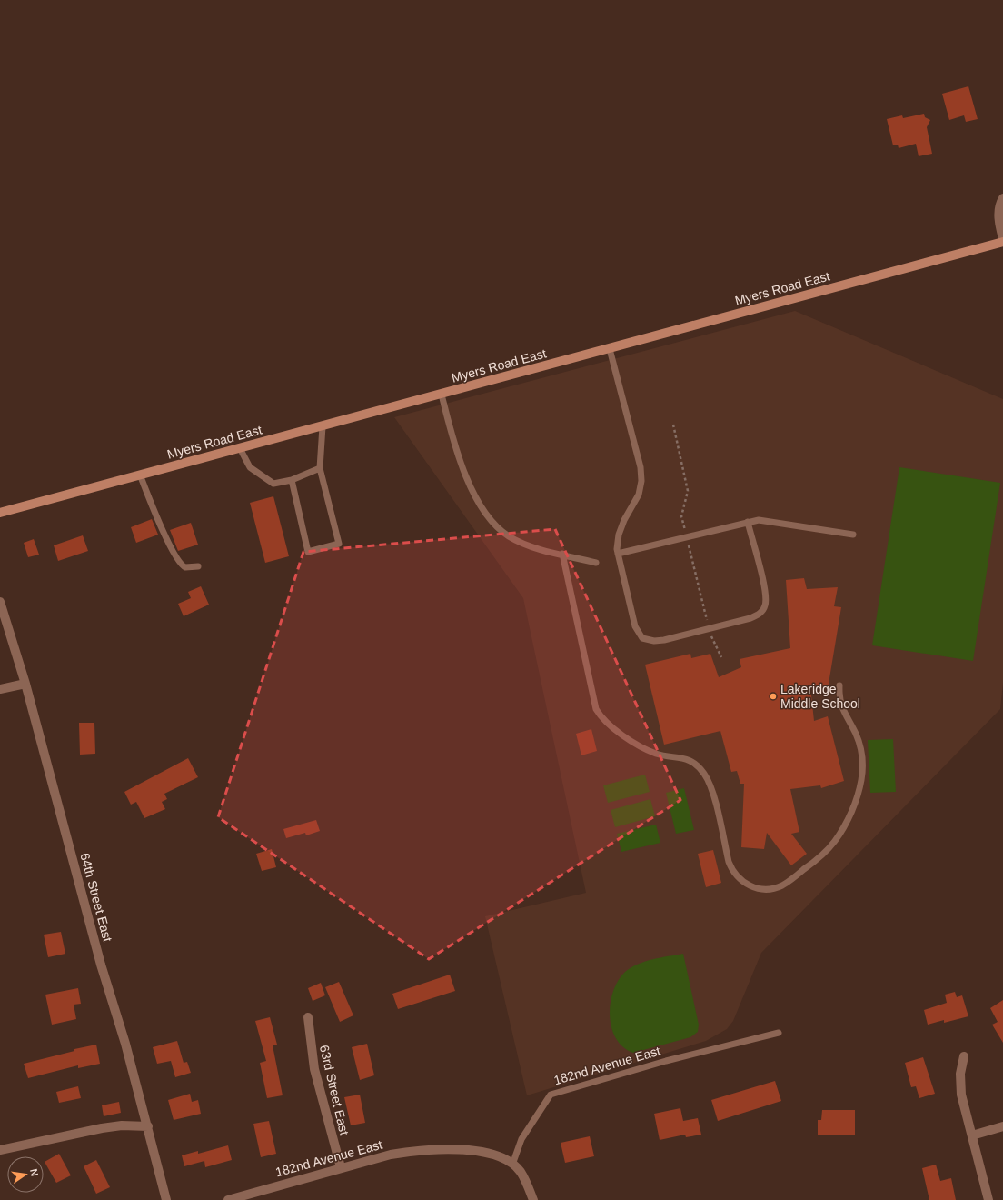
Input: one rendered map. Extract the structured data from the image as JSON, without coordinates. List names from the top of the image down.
{
  "streets": {
    "street": [
      "Myers Road East",
      "64th Street East",
      "182nd Avenue East",
      "63rd Street East"
    ]
  },
  "crossings": [
    ["182nd Avenue East", "63rd Street East"]
  ],
  "places": ["Lakeridge Middle School"],
  "north": "right"
}
